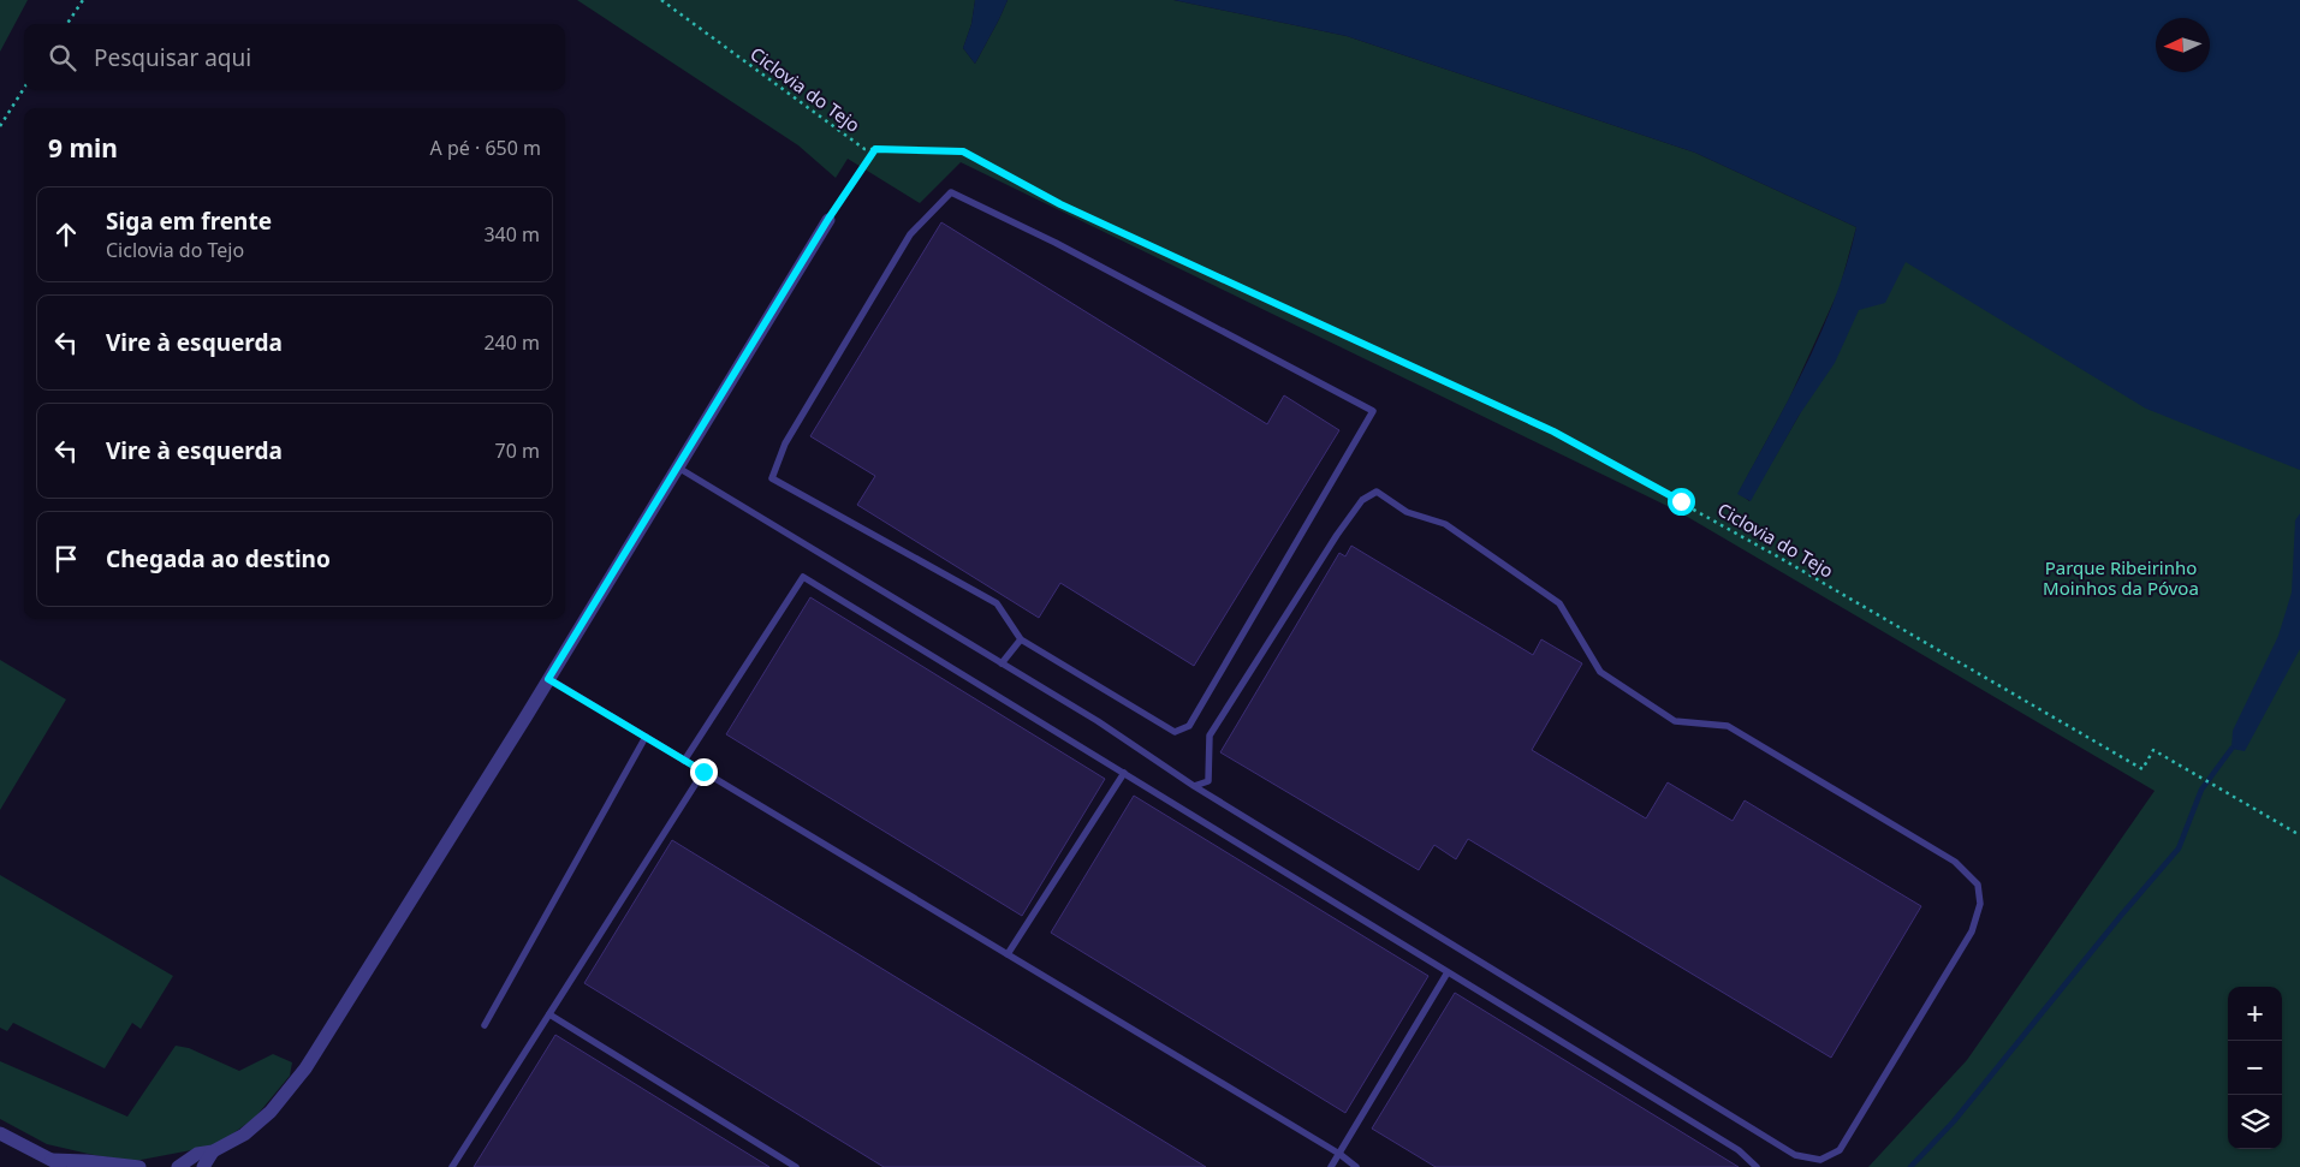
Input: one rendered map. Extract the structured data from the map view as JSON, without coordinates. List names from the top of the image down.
{
  "streets": {
    "path": ["Ciclovia do Tejo"]
  },
  "parks": ["Parque Ribeirinho Moinhos da Póvoa"],
  "north": "left",
  "page": {
    "search": "Pesquisar aqui",
    "heading": ["9 min", "A pé · 650 m"],
    "list": [
      ["Siga em frente", "Ciclovia do Tejo", "340 m"],
      ["Vire à esquerda", "240 m"],
      ["Vire à esquerda", "70 m"],
      "Chegada ao destino"
    ],
    "map_buttons": ["+", "−"]
  }
}
